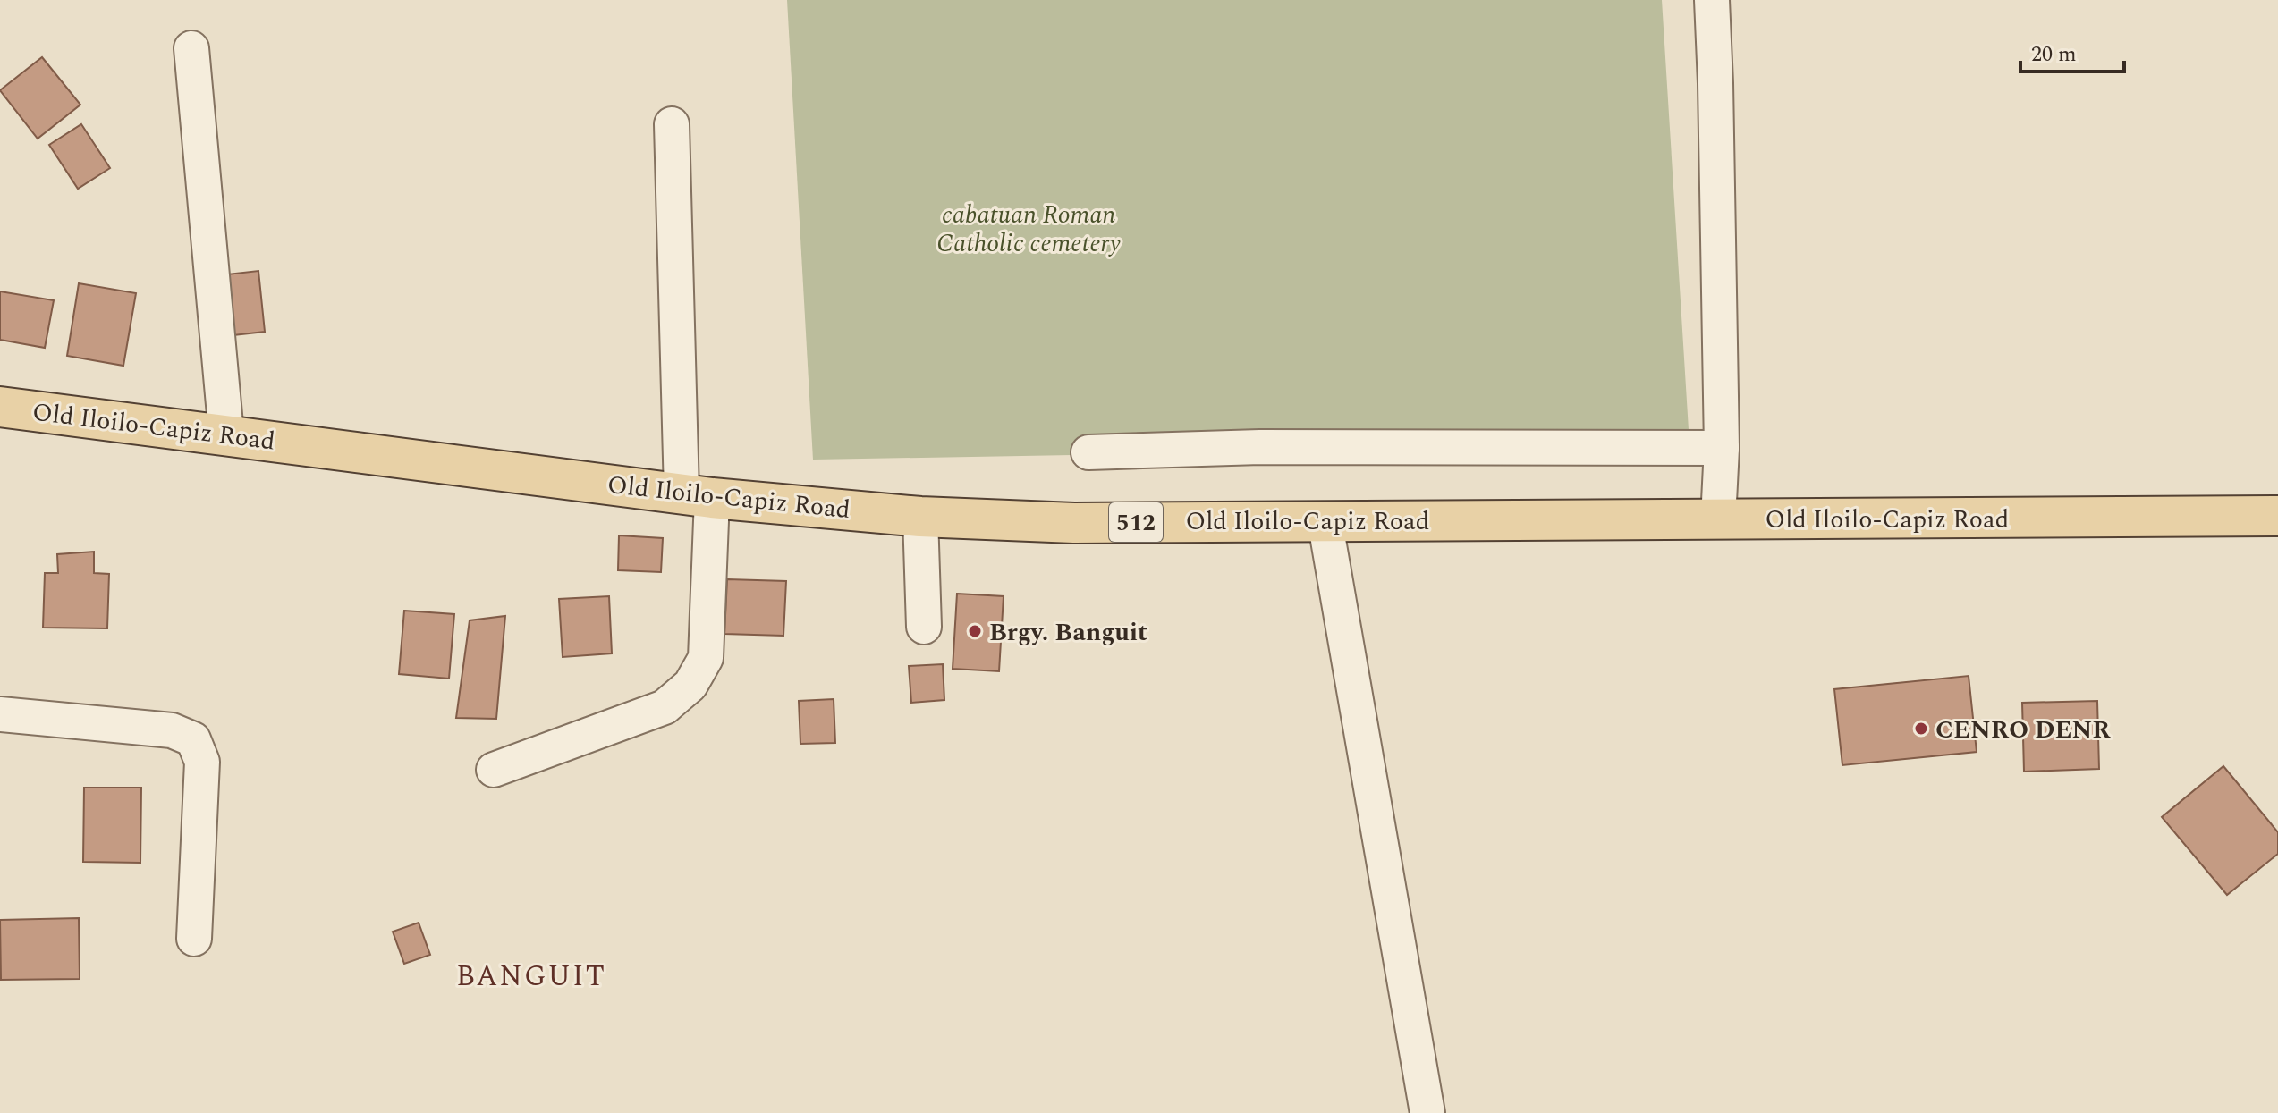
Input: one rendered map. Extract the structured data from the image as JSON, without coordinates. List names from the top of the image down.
{
  "streets": {
    "main road": ["Old Iloilo-Capiz Road", "512"]
  },
  "districts": ["BANGUIT"],
  "parks": ["cabatuan Roman Catholic cemetery"],
  "places": ["Brgy. Banguit", "CENRO DENR"],
  "scale_bar": "20 m"
}
